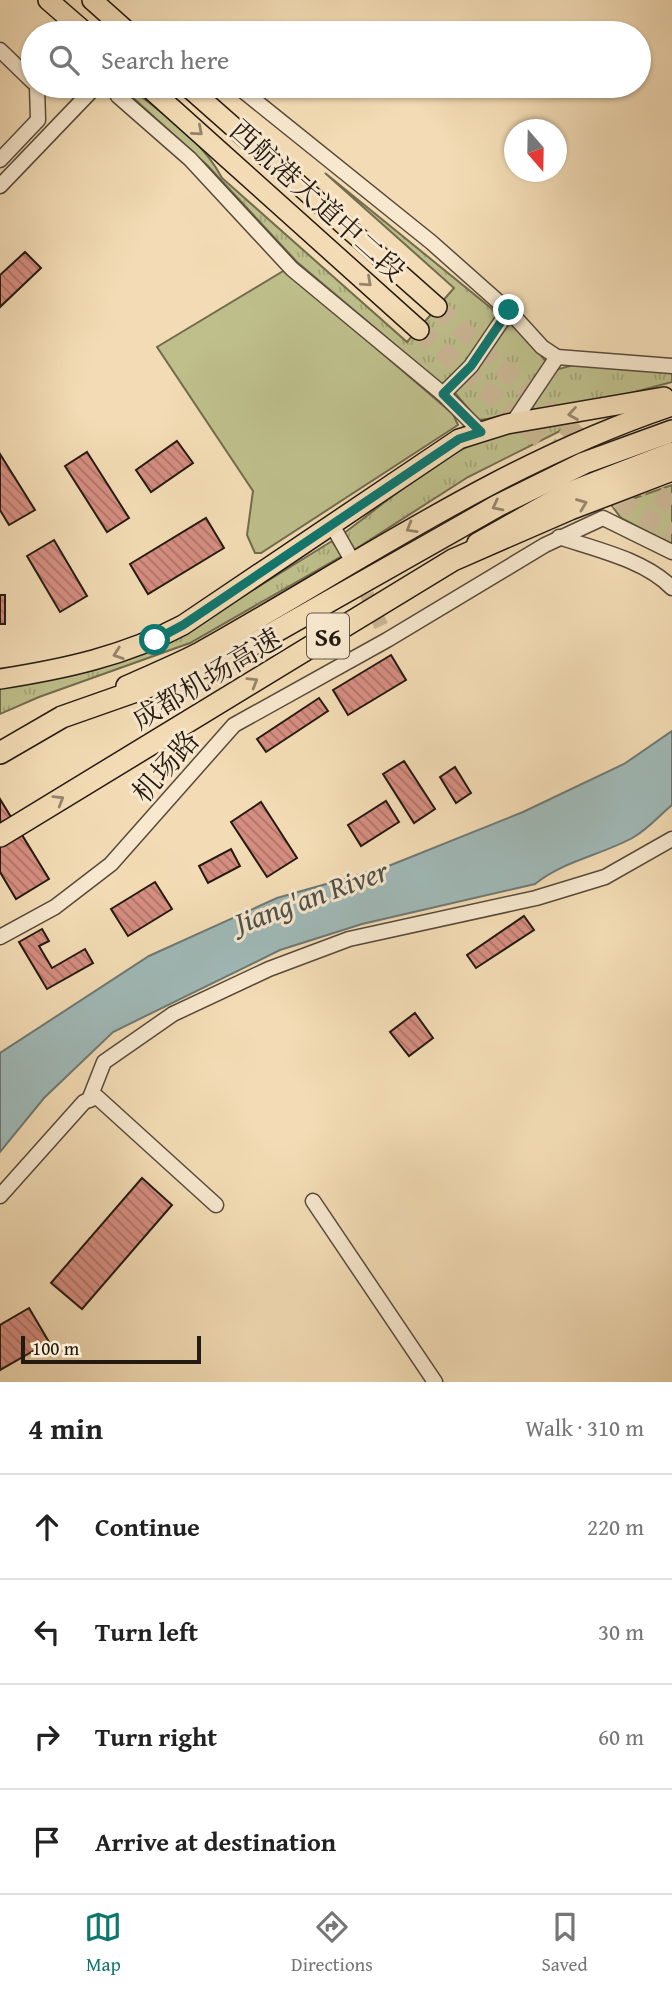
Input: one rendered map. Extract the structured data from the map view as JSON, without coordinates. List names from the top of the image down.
{
  "streets": {
    "highway": ["S6", "成都机场高速"],
    "main road": ["西航港大道中二段"],
    "street": ["机场路"]
  },
  "water": ["Jiang'an River"],
  "scale_bar": "100 m",
  "north": "bottom",
  "page": {
    "search": "Search here",
    "scale": "100 m",
    "heading": ["4 min", "Walk · 310 m"],
    "list": [
      ["Continue", "220 m"],
      ["Turn left", "30 m"],
      ["Turn right", "60 m"],
      "Arrive at destination"
    ],
    "nav": ["Map", "Directions", "Saved"]
  }
}
